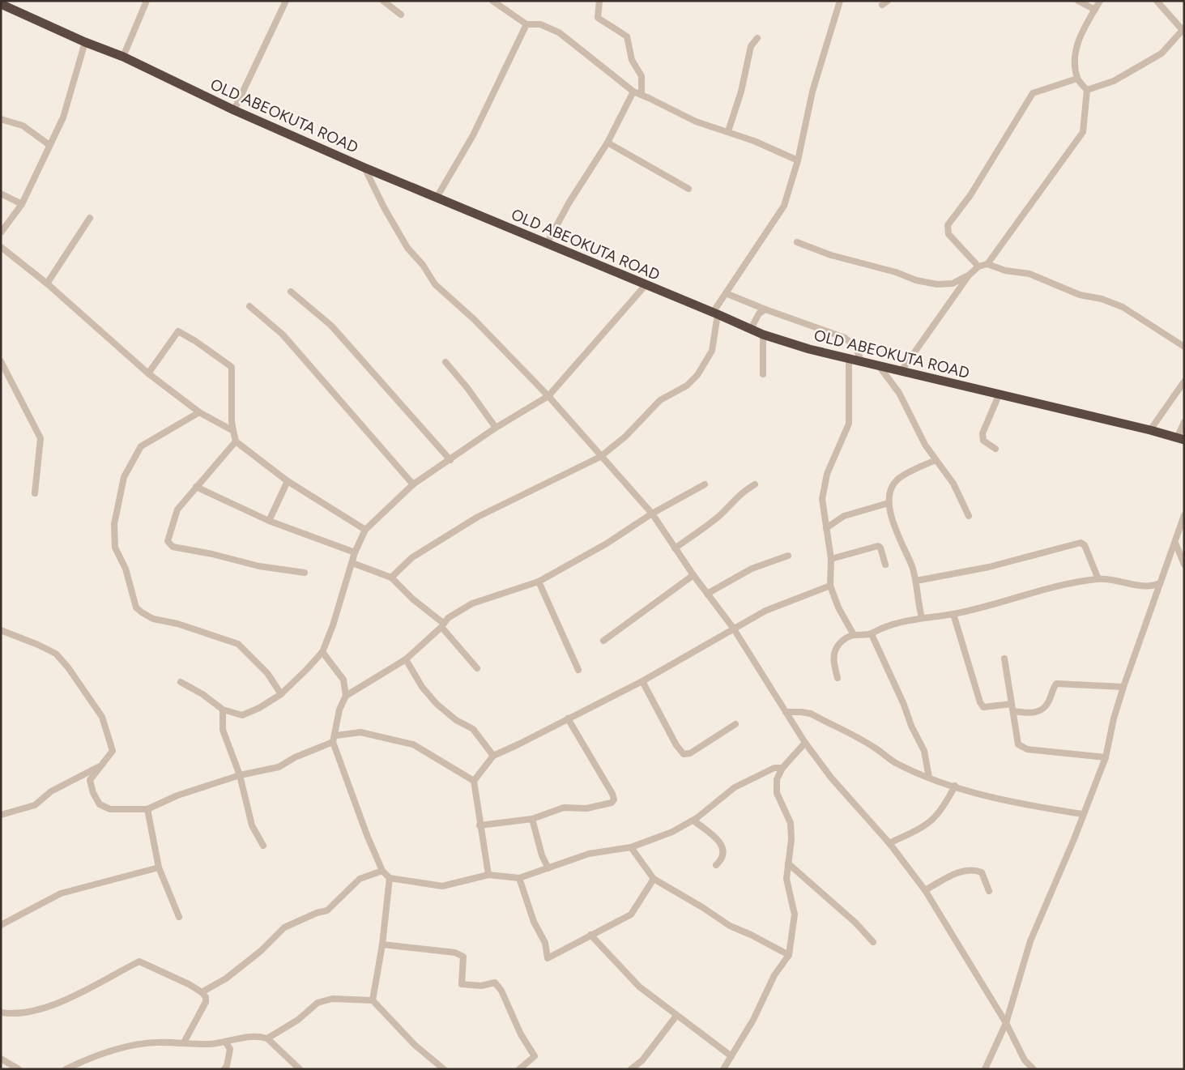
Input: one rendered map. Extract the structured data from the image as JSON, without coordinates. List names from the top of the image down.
{
  "streets": {
    "highway": ["OLD ABEOKUTA ROAD"]
  }
}
